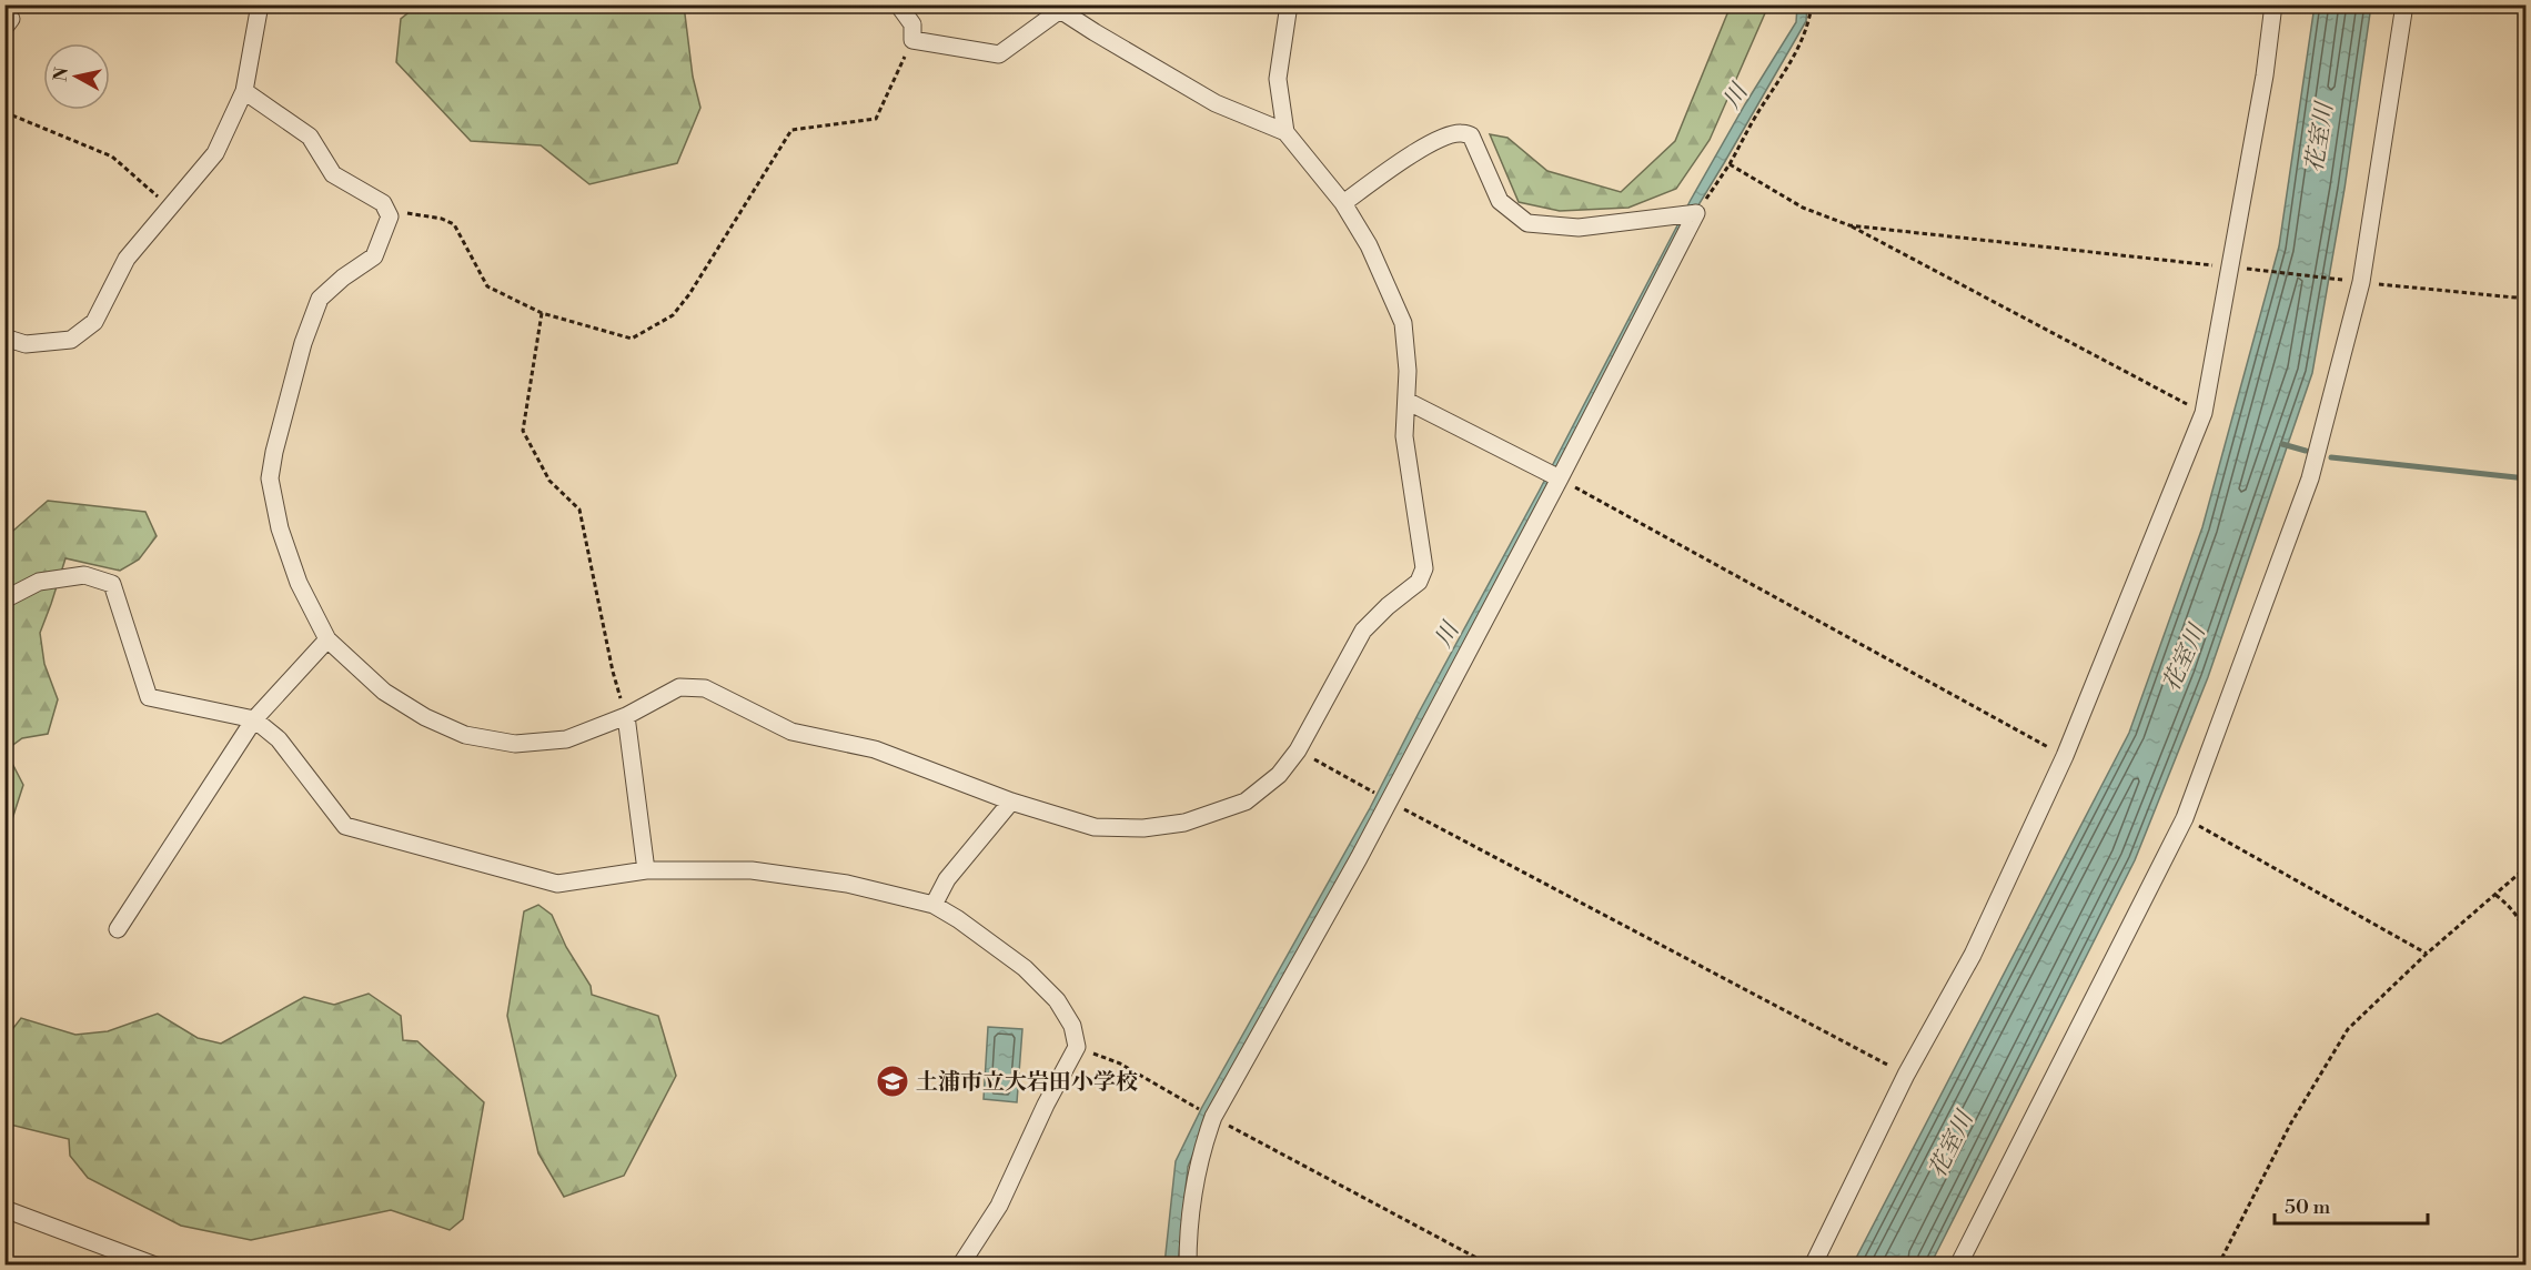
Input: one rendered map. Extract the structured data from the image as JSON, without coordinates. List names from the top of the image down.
{
  "water": ["川", "花室川"],
  "places": {
    "school or university": ["土浦市立大岩田小学校"]
  },
  "scale_bar": "50 m",
  "north": "left"
}
